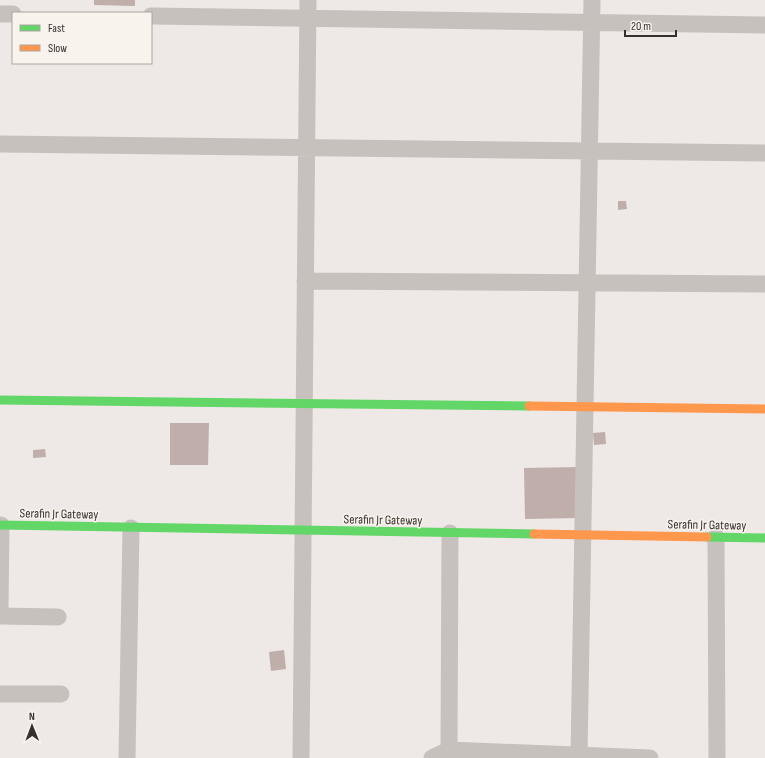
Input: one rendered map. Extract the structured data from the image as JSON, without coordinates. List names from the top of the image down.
{
  "streets": {
    "street": ["Serafin Jr Gateway"]
  },
  "legend": ["Fast", "Slow"],
  "scale_bar": "20 m",
  "north": "top"
}
